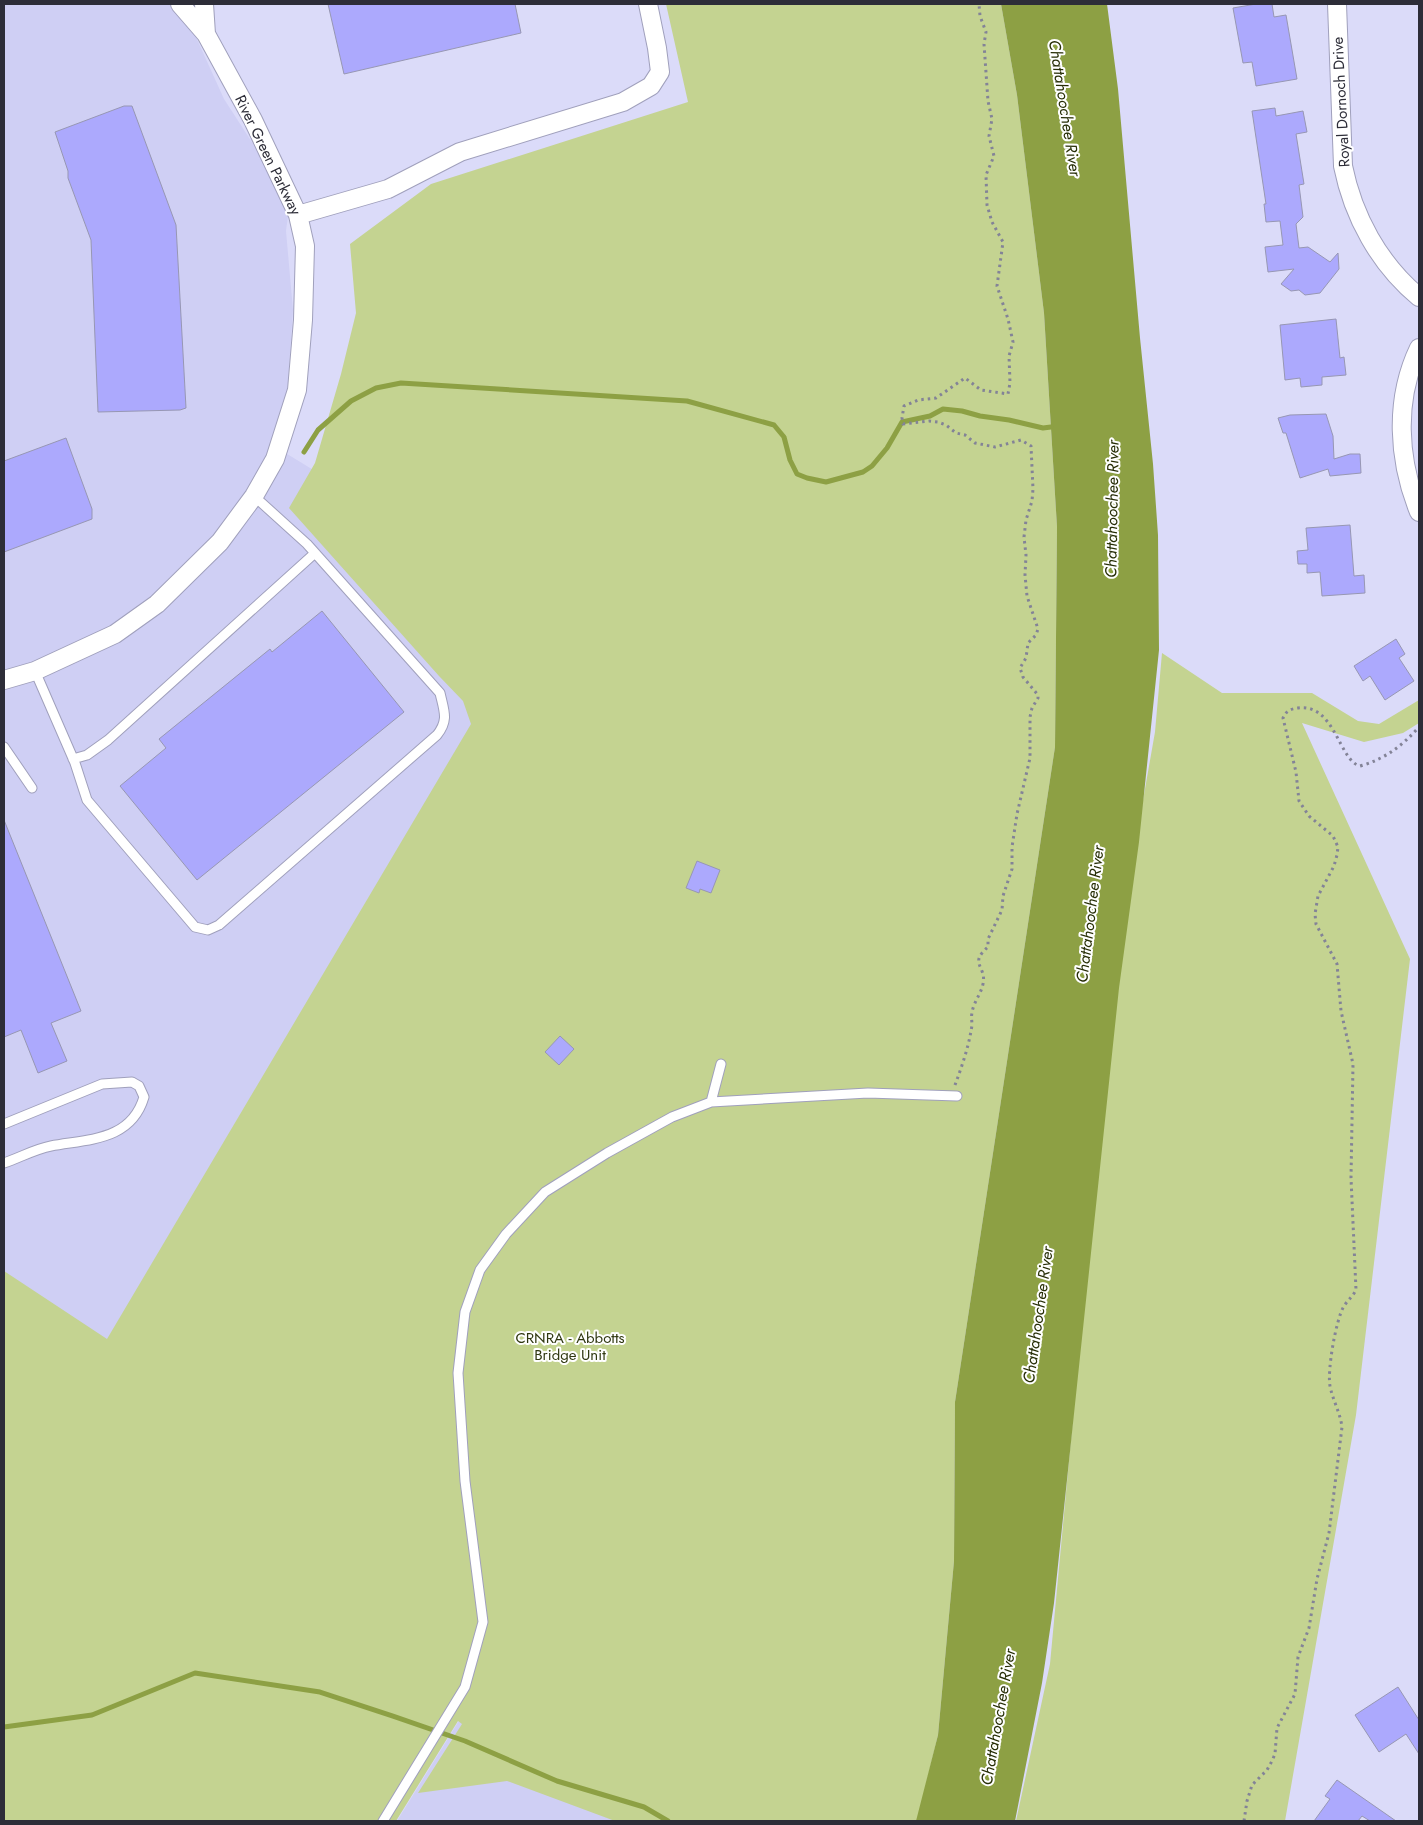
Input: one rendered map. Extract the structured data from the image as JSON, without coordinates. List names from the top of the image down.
{
  "streets": {
    "street": ["Royal Dornoch Drive", "River Green Parkway"]
  },
  "water": ["Chattahoochee River"],
  "parks": ["CRNRA - Abbotts Bridge Unit"]
}
